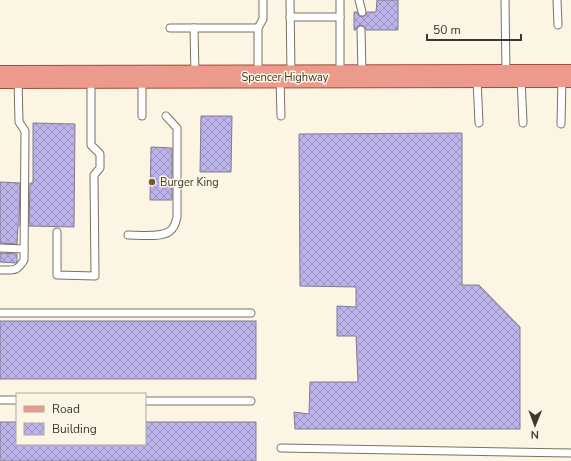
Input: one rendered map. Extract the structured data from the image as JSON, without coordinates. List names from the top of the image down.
{
  "streets": {
    "main road": ["Spencer Highway"]
  },
  "places": ["Burger King"],
  "legend": ["Road", "Building"],
  "scale_bar": "50 m",
  "north": "bottom"
}
